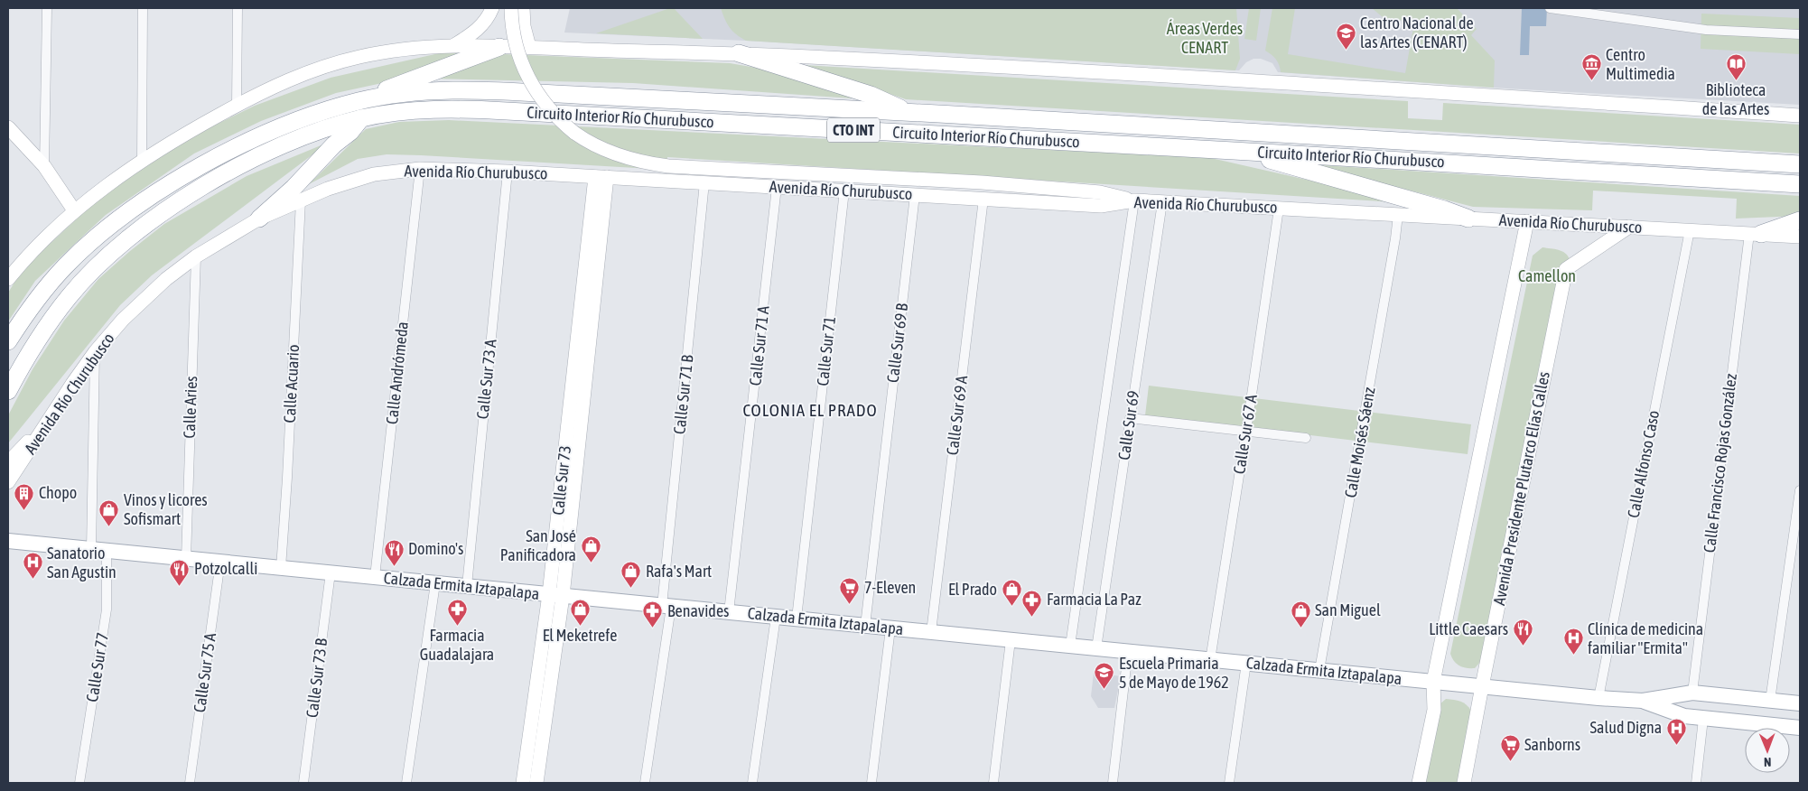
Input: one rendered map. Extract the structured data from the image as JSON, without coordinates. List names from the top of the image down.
{
  "streets": {
    "highway": ["Circuito Interior Río Churubusco", "CTO INT"],
    "main road": [
      "Avenida Río Churubusco",
      "Calle Sur 73",
      "Avenida Presidente Plutarco Elías Calles",
      "Calzada Ermita Iztapalapa"
    ],
    "street": [
      "Calle Sur 69 B",
      "Calle Sur 71 A",
      "Calle Sur 71",
      "Calle Andrómeda",
      "Calle Sur 73 A",
      "Calle Acuario",
      "Calle Sur 71 B",
      "Calle Aries",
      "Calle Sur 69 A",
      "Calle Sur 69",
      "Calle Sur 67 A",
      "Calle Moisés Sáenz",
      "Calle Francisco Rojas González",
      "Calle Alfonso Caso",
      "Calle Sur 77",
      "Calle Sur 75 A",
      "Calle Sur 73 B"
    ]
  },
  "crossings": [
    ["Avenida Río Churubusco", "Calle Sur 69 B"],
    ["Avenida Río Churubusco", "Calle Sur 71 A"],
    ["Avenida Río Churubusco", "Calle Sur 71"],
    ["Avenida Río Churubusco", "Calle Andrómeda"],
    ["Avenida Río Churubusco", "Calle Sur 73 A"],
    ["Avenida Río Churubusco", "Calle Acuario"],
    ["Avenida Río Churubusco", "Calle Sur 71 B"],
    ["Avenida Río Churubusco", "Calle Aries"],
    ["Avenida Río Churubusco", "Calle Sur 69 A"],
    ["Avenida Río Churubusco", "Calle Sur 69"],
    ["Avenida Río Churubusco", "Calle Sur 67 A"],
    ["Avenida Río Churubusco", "Calle Moisés Sáenz"],
    ["Avenida Río Churubusco", "Calle Francisco Rojas González"],
    ["Avenida Río Churubusco", "Calle Alfonso Caso"],
    ["Avenida Río Churubusco", "Calle Sur 73"],
    ["Avenida Río Churubusco", "Avenida Presidente Plutarco Elías Calles"],
    ["Calle Sur 69 B", "Calzada Ermita Iztapalapa"],
    ["Calle Sur 71 A", "Calzada Ermita Iztapalapa"],
    ["Calle Sur 71", "Calzada Ermita Iztapalapa"],
    ["Calle Andrómeda", "Calzada Ermita Iztapalapa"],
    ["Calle Sur 73 A", "Calzada Ermita Iztapalapa"],
    ["Calle Acuario", "Calzada Ermita Iztapalapa"],
    ["Calle Sur 71 B", "Calzada Ermita Iztapalapa"],
    ["Calle Aries", "Calzada Ermita Iztapalapa"],
    ["Calle Sur 69 A", "Calzada Ermita Iztapalapa"],
    ["Calle Sur 69", "Calzada Ermita Iztapalapa"],
    ["Calle Sur 67 A", "Calzada Ermita Iztapalapa"],
    ["Calle Moisés Sáenz", "Calzada Ermita Iztapalapa"],
    ["Calle Francisco Rojas González", "Calzada Ermita Iztapalapa"],
    ["Calle Alfonso Caso", "Calzada Ermita Iztapalapa"],
    ["Calle Sur 73", "Calzada Ermita Iztapalapa"],
    ["Avenida Presidente Plutarco Elías Calles", "Calzada Ermita Iztapalapa"],
    ["Calzada Ermita Iztapalapa", "Calle Sur 77"],
    ["Calzada Ermita Iztapalapa", "Calle Sur 75 A"],
    ["Calzada Ermita Iztapalapa", "Calle Sur 73 B"]
  ],
  "districts": ["COLONIA EL PRADO"],
  "parks": ["Áreas Verdes CENART", "Camellon"],
  "places": {
    "school or university": ["Centro Nacional de las Artes (CENART)", "Escuela Primaria 5 de Mayo de 1962"],
    "library": ["Biblioteca de las Artes"],
    "museum": ["Centro Multimedia"],
    "building": ["Chopo"],
    "shop": [
      "Vinos y licores Sofismart",
      "San José Panificadora",
      "Rafa's Mart",
      "El Prado",
      "El Meketrefe",
      "San Miguel"
    ],
    "restaurant": ["Domino's", "Potzolcalli", "Little Caesars"],
    "hospital": ["Sanatorio San Agustin", "Clínica de medicina familiar \"Ermita\"", "Salud Digna"],
    "supermarket": ["7-Eleven", "Sanborns"],
    "pharmacy": ["Farmacia La Paz", "Farmacia Guadalajara", "Benavides"]
  },
  "north": "bottom"
}
